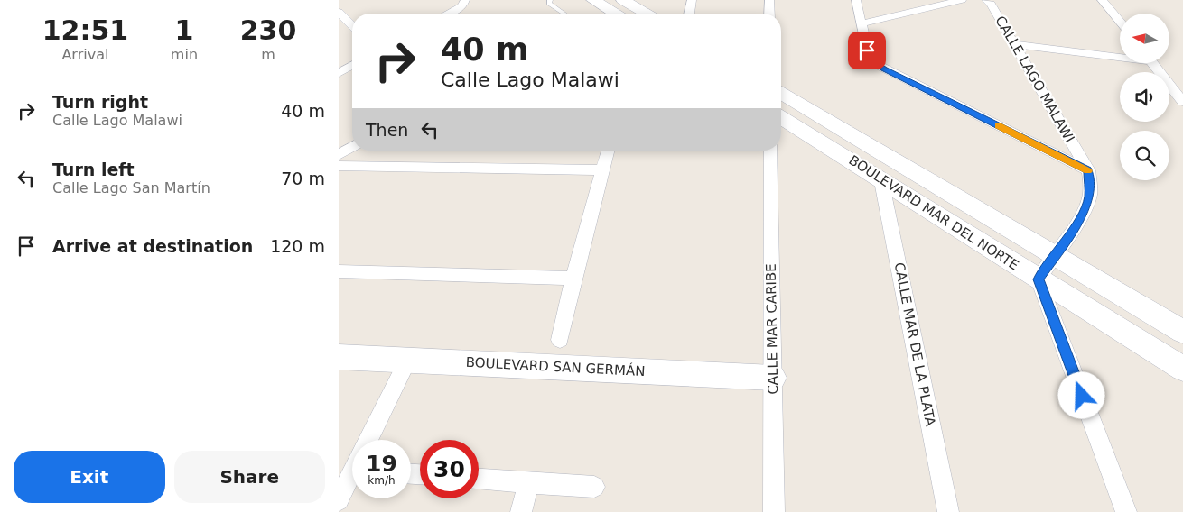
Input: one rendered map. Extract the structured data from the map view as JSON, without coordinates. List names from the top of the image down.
{
  "streets": {
    "street": [
      "CALLE LAGO MALAWI",
      "BOULEVARD MAR DEL NORTE",
      "CALLE MAR CARIBE",
      "CALLE MAR DE LA PLATA",
      "BOULEVARD SAN GERMÁN"
    ]
  },
  "crossings": [
    ["CALLE LAGO MALAWI", "BOULEVARD MAR DEL NORTE"],
    ["BOULEVARD MAR DEL NORTE", "CALLE MAR DE LA PLATA"],
    ["CALLE MAR CARIBE", "BOULEVARD SAN GERMÁN"]
  ],
  "north": "left",
  "page": {
    "eta": [
      "12:51",
      "Arrival",
      "1",
      "min",
      "230",
      "m"
    ],
    "turn": ["40 m", "Calle Lago Malawi"],
    "list": [
      {
        "name": "Turn right",
        "note": "Calle Lago Malawi",
        "value": "40 m"
      },
      {
        "name": "Turn left",
        "note": "Calle Lago San Martín",
        "value": "70 m"
      },
      {
        "name": "Arrive at destination",
        "value": "120 m"
      }
    ],
    "then": "Then",
    "speed": "19 km/h",
    "limit": "30",
    "buttons": ["Exit", "Share"]
  }
}
